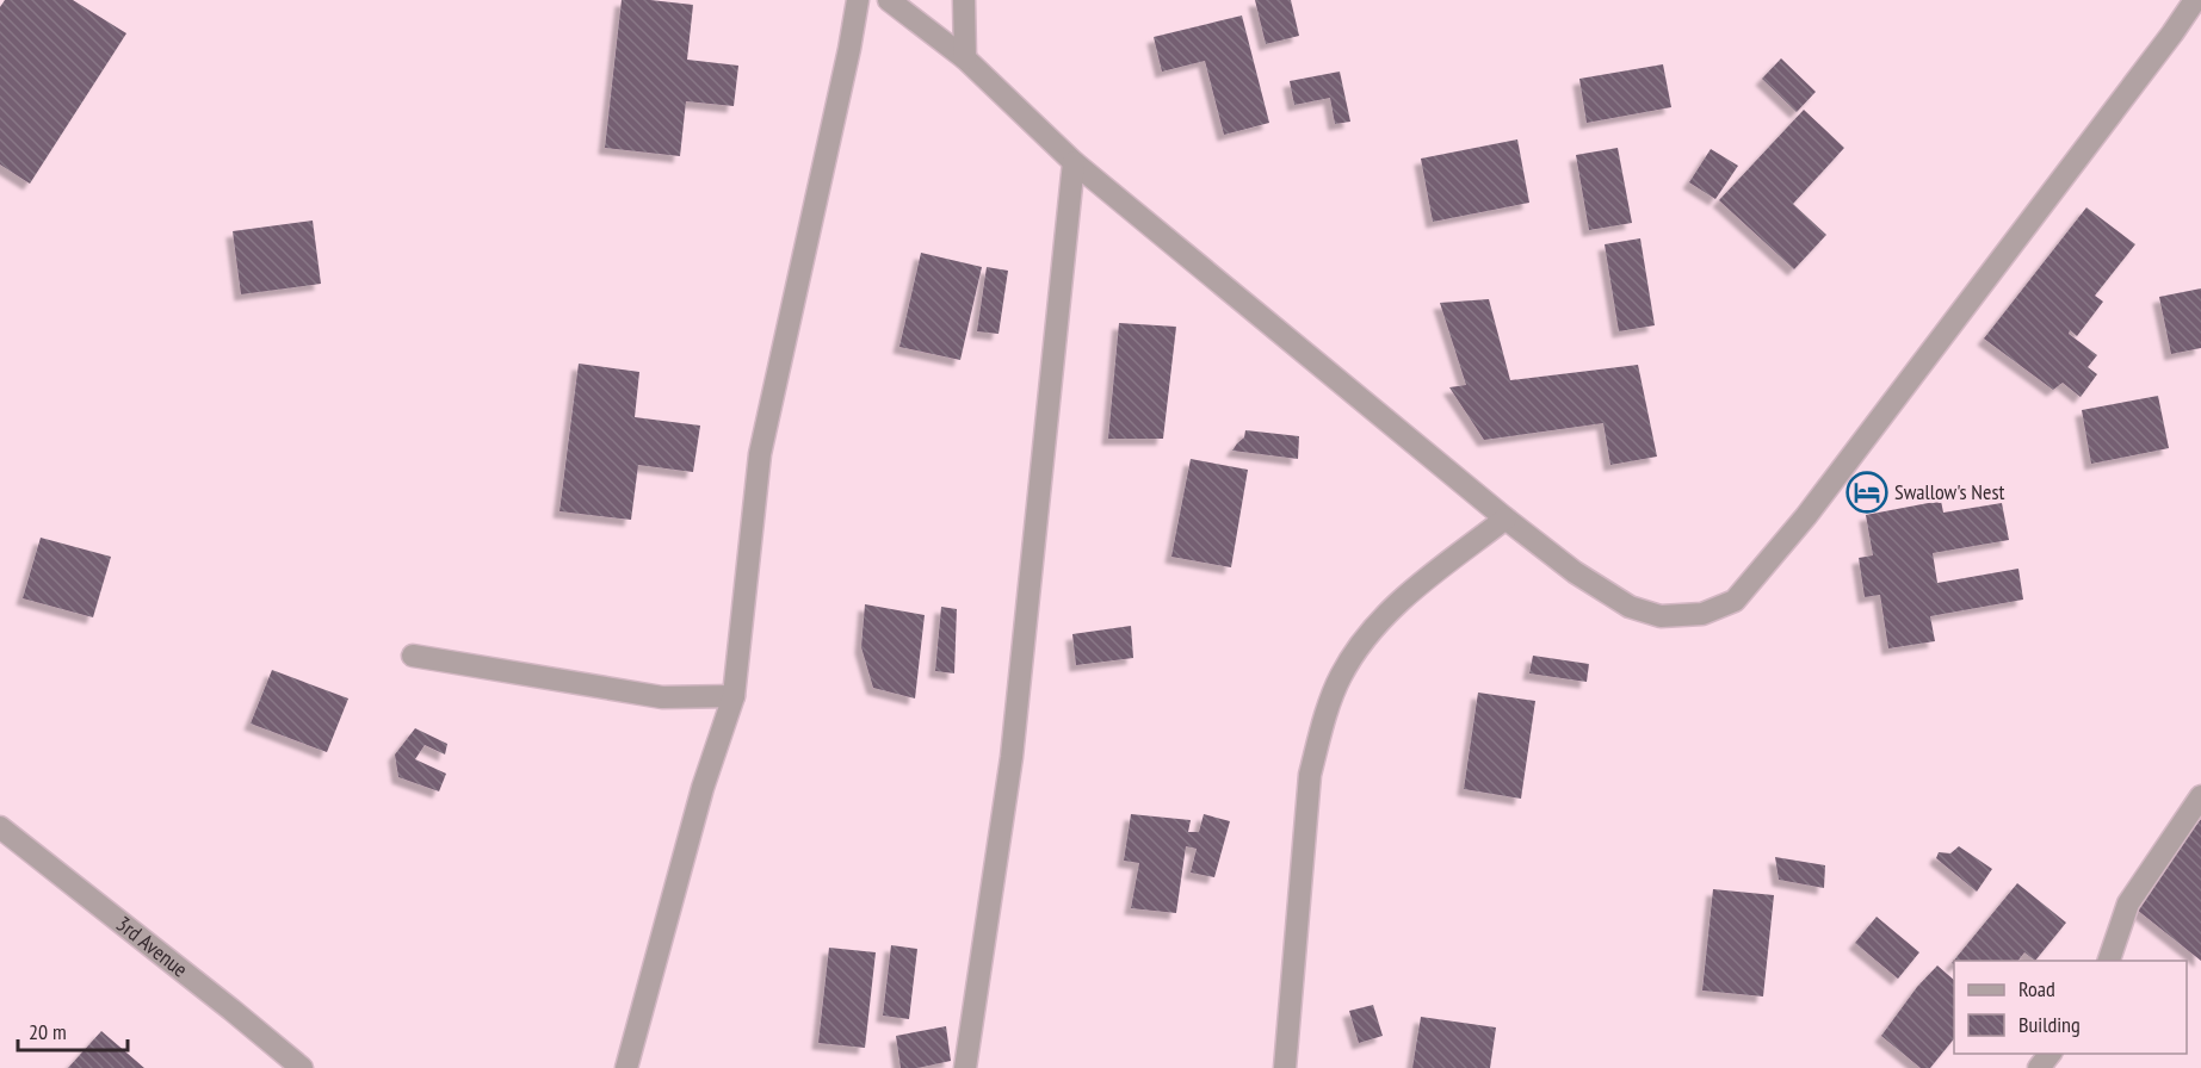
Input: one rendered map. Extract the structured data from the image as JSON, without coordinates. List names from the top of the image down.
{
  "streets": {
    "street": ["3rd Avenue"]
  },
  "places": {
    "hotel": ["Swallow's Nest"]
  },
  "legend": ["Road", "Building"],
  "scale_bar": "20 m"
}
